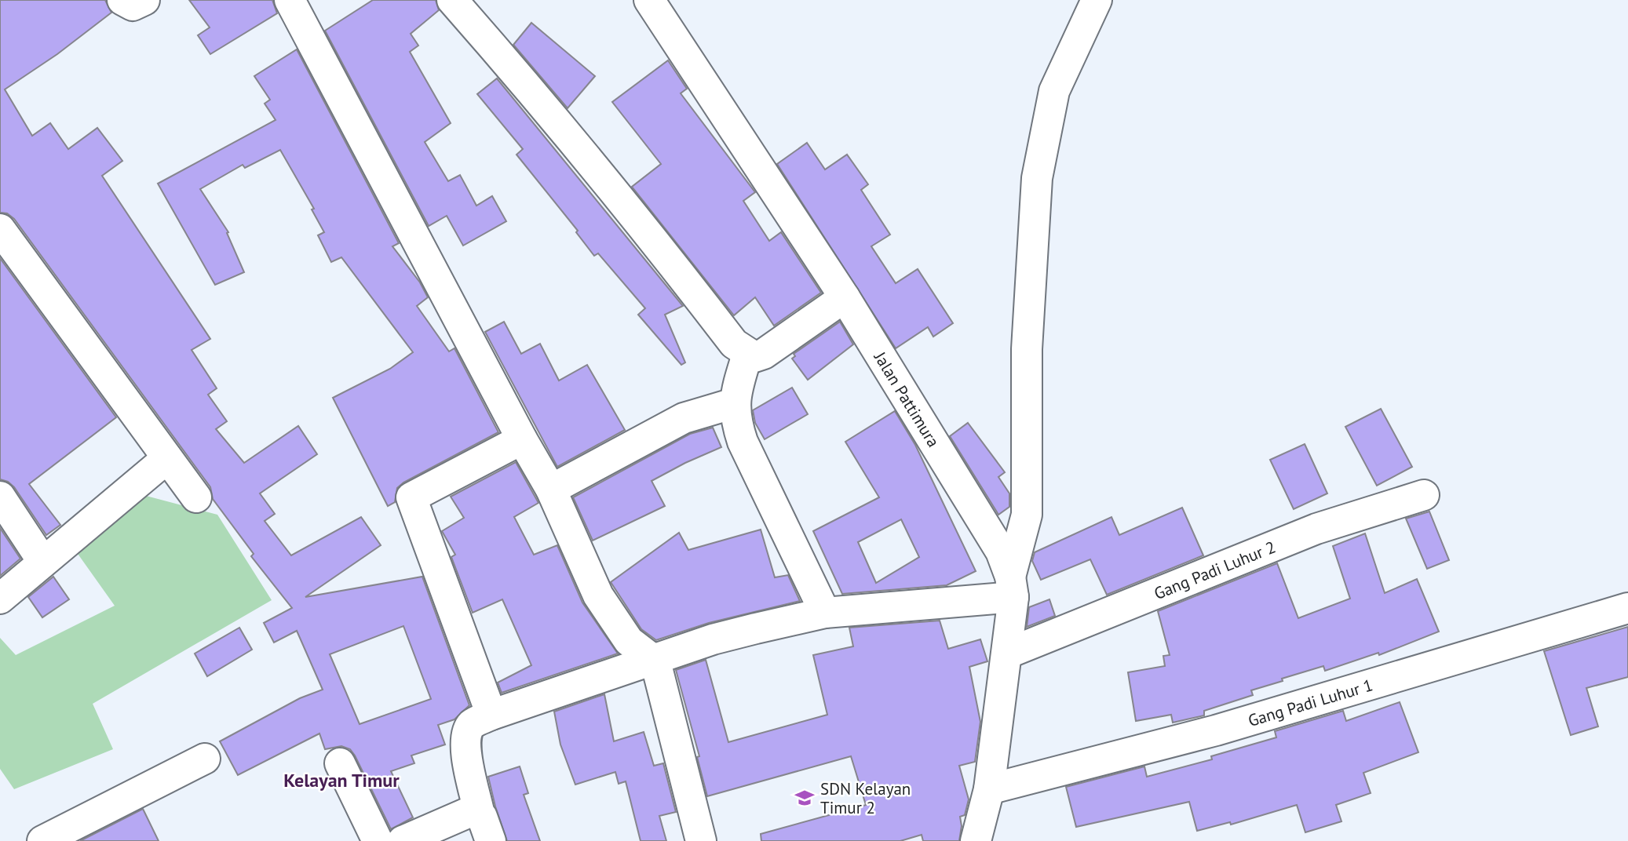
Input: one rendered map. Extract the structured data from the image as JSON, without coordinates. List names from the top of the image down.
{
  "streets": {
    "street": ["Jalan Pattimura", "Gang Padi Luhur 2", "Gang Padi Luhur 1"]
  },
  "crossings": [
    ["Jalan Pattimura", "Gang Padi Luhur 2"],
    ["Jalan Pattimura", "Gang Padi Luhur 1"]
  ],
  "districts": ["Kelayan Timur"],
  "places": {
    "school or university": ["SDN Kelayan Timur 2"]
  }
}
